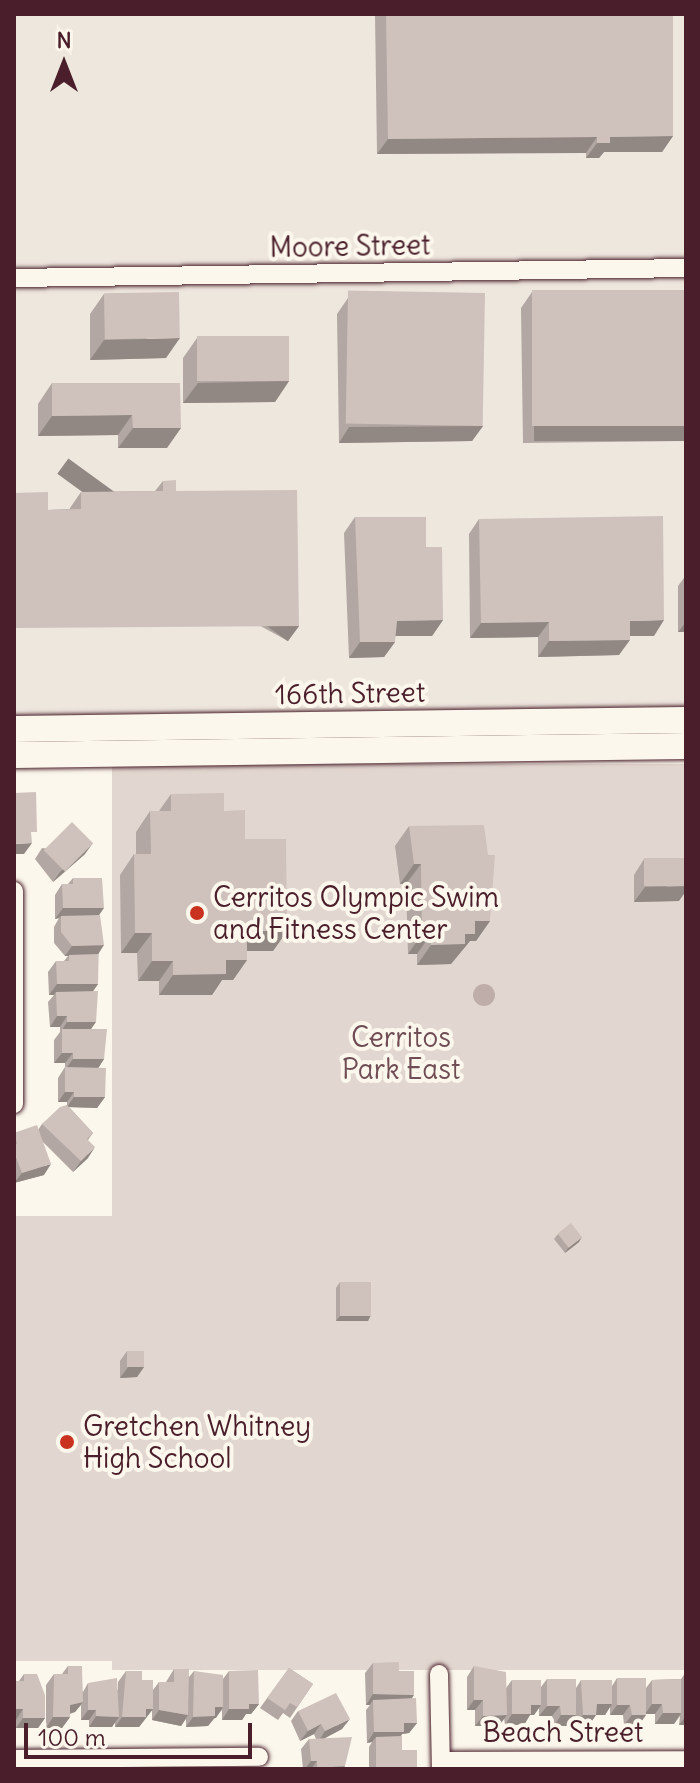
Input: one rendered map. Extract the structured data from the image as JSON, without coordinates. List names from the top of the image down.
{
  "streets": {
    "street": ["Moore Street", "166th Street", "Beach Street"]
  },
  "parks": ["Cerritos Park East"],
  "places": ["Cerritos Olympic Swim and Fitness Center", "Gretchen Whitney High School"],
  "scale_bar": "100 m",
  "north": "top"
}
